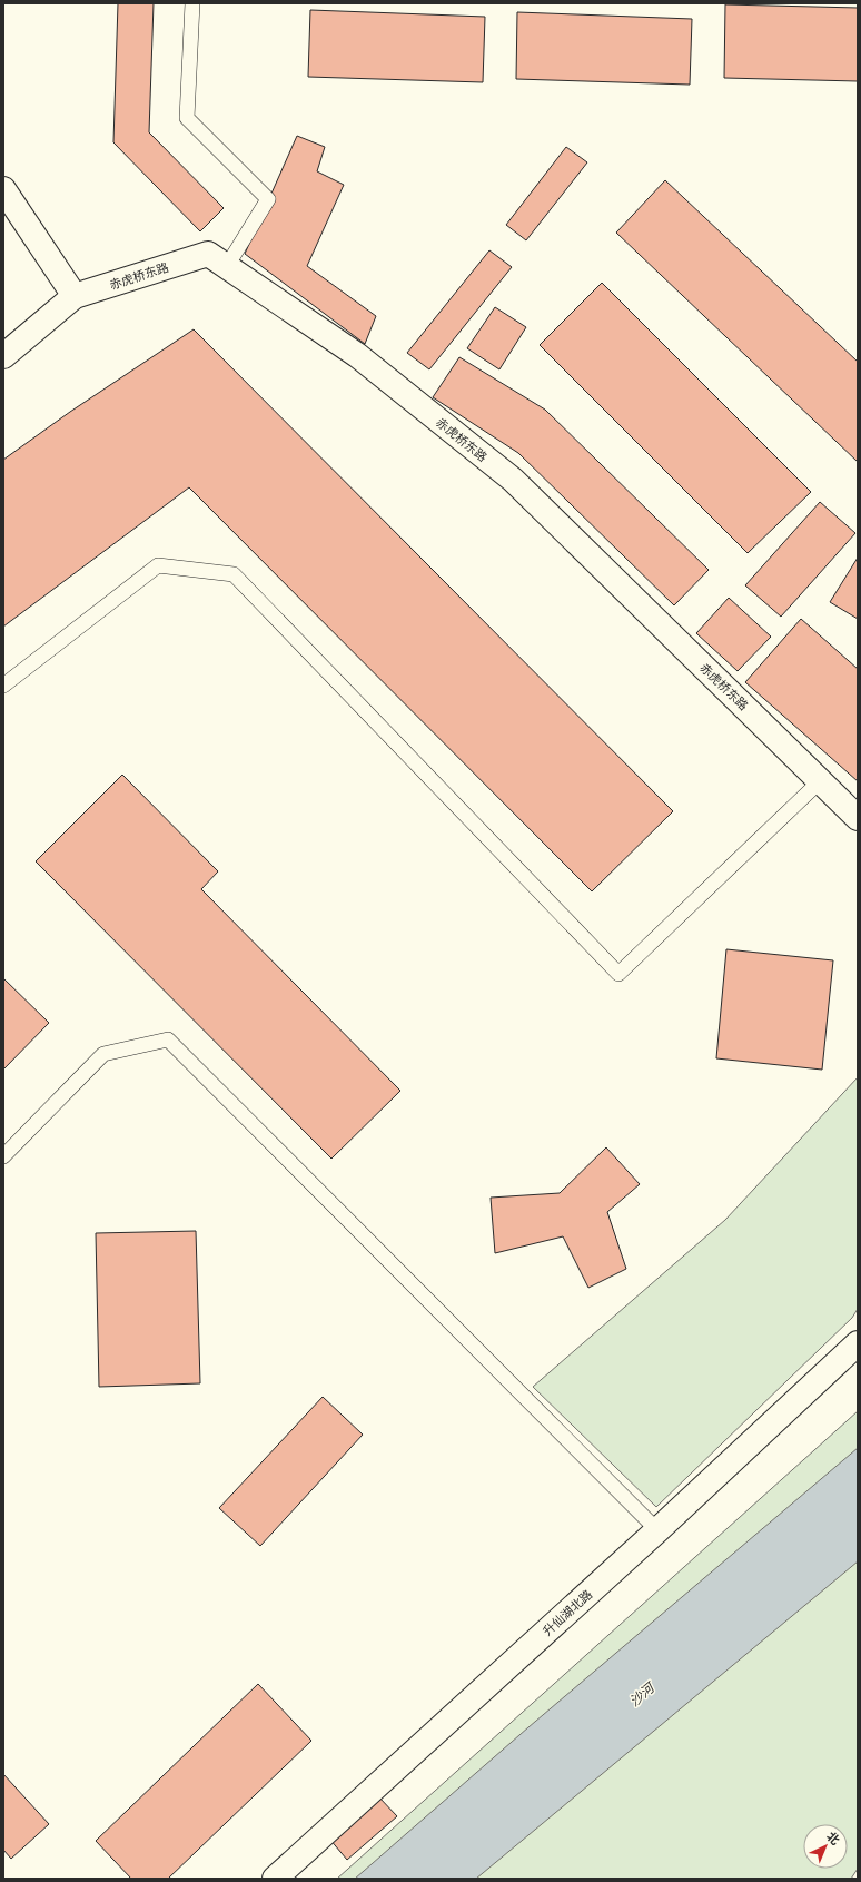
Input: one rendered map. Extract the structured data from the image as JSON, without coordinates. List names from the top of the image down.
{
  "streets": {
    "street": ["赤虎桥东路", "升仙湖北路"]
  },
  "water": ["沙河"],
  "north": "top right"
}
